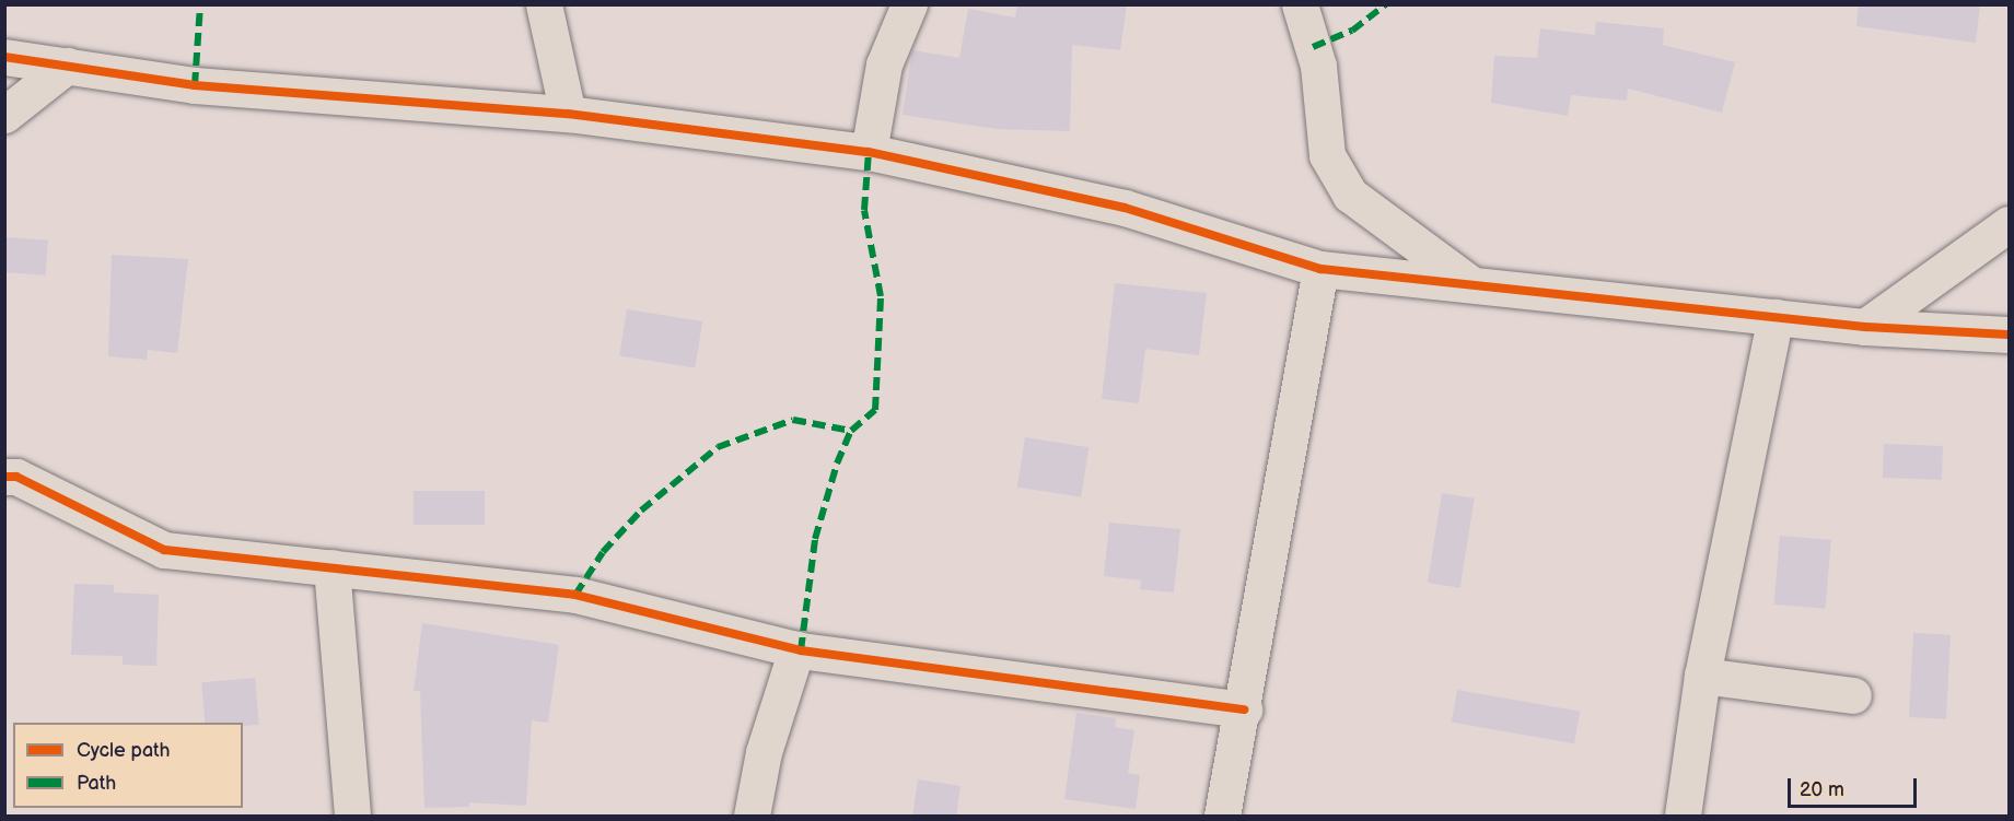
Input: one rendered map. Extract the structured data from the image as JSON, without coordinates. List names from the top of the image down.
{
  "legend": ["Cycle path", "Path"],
  "scale_bar": "20 m"
}
